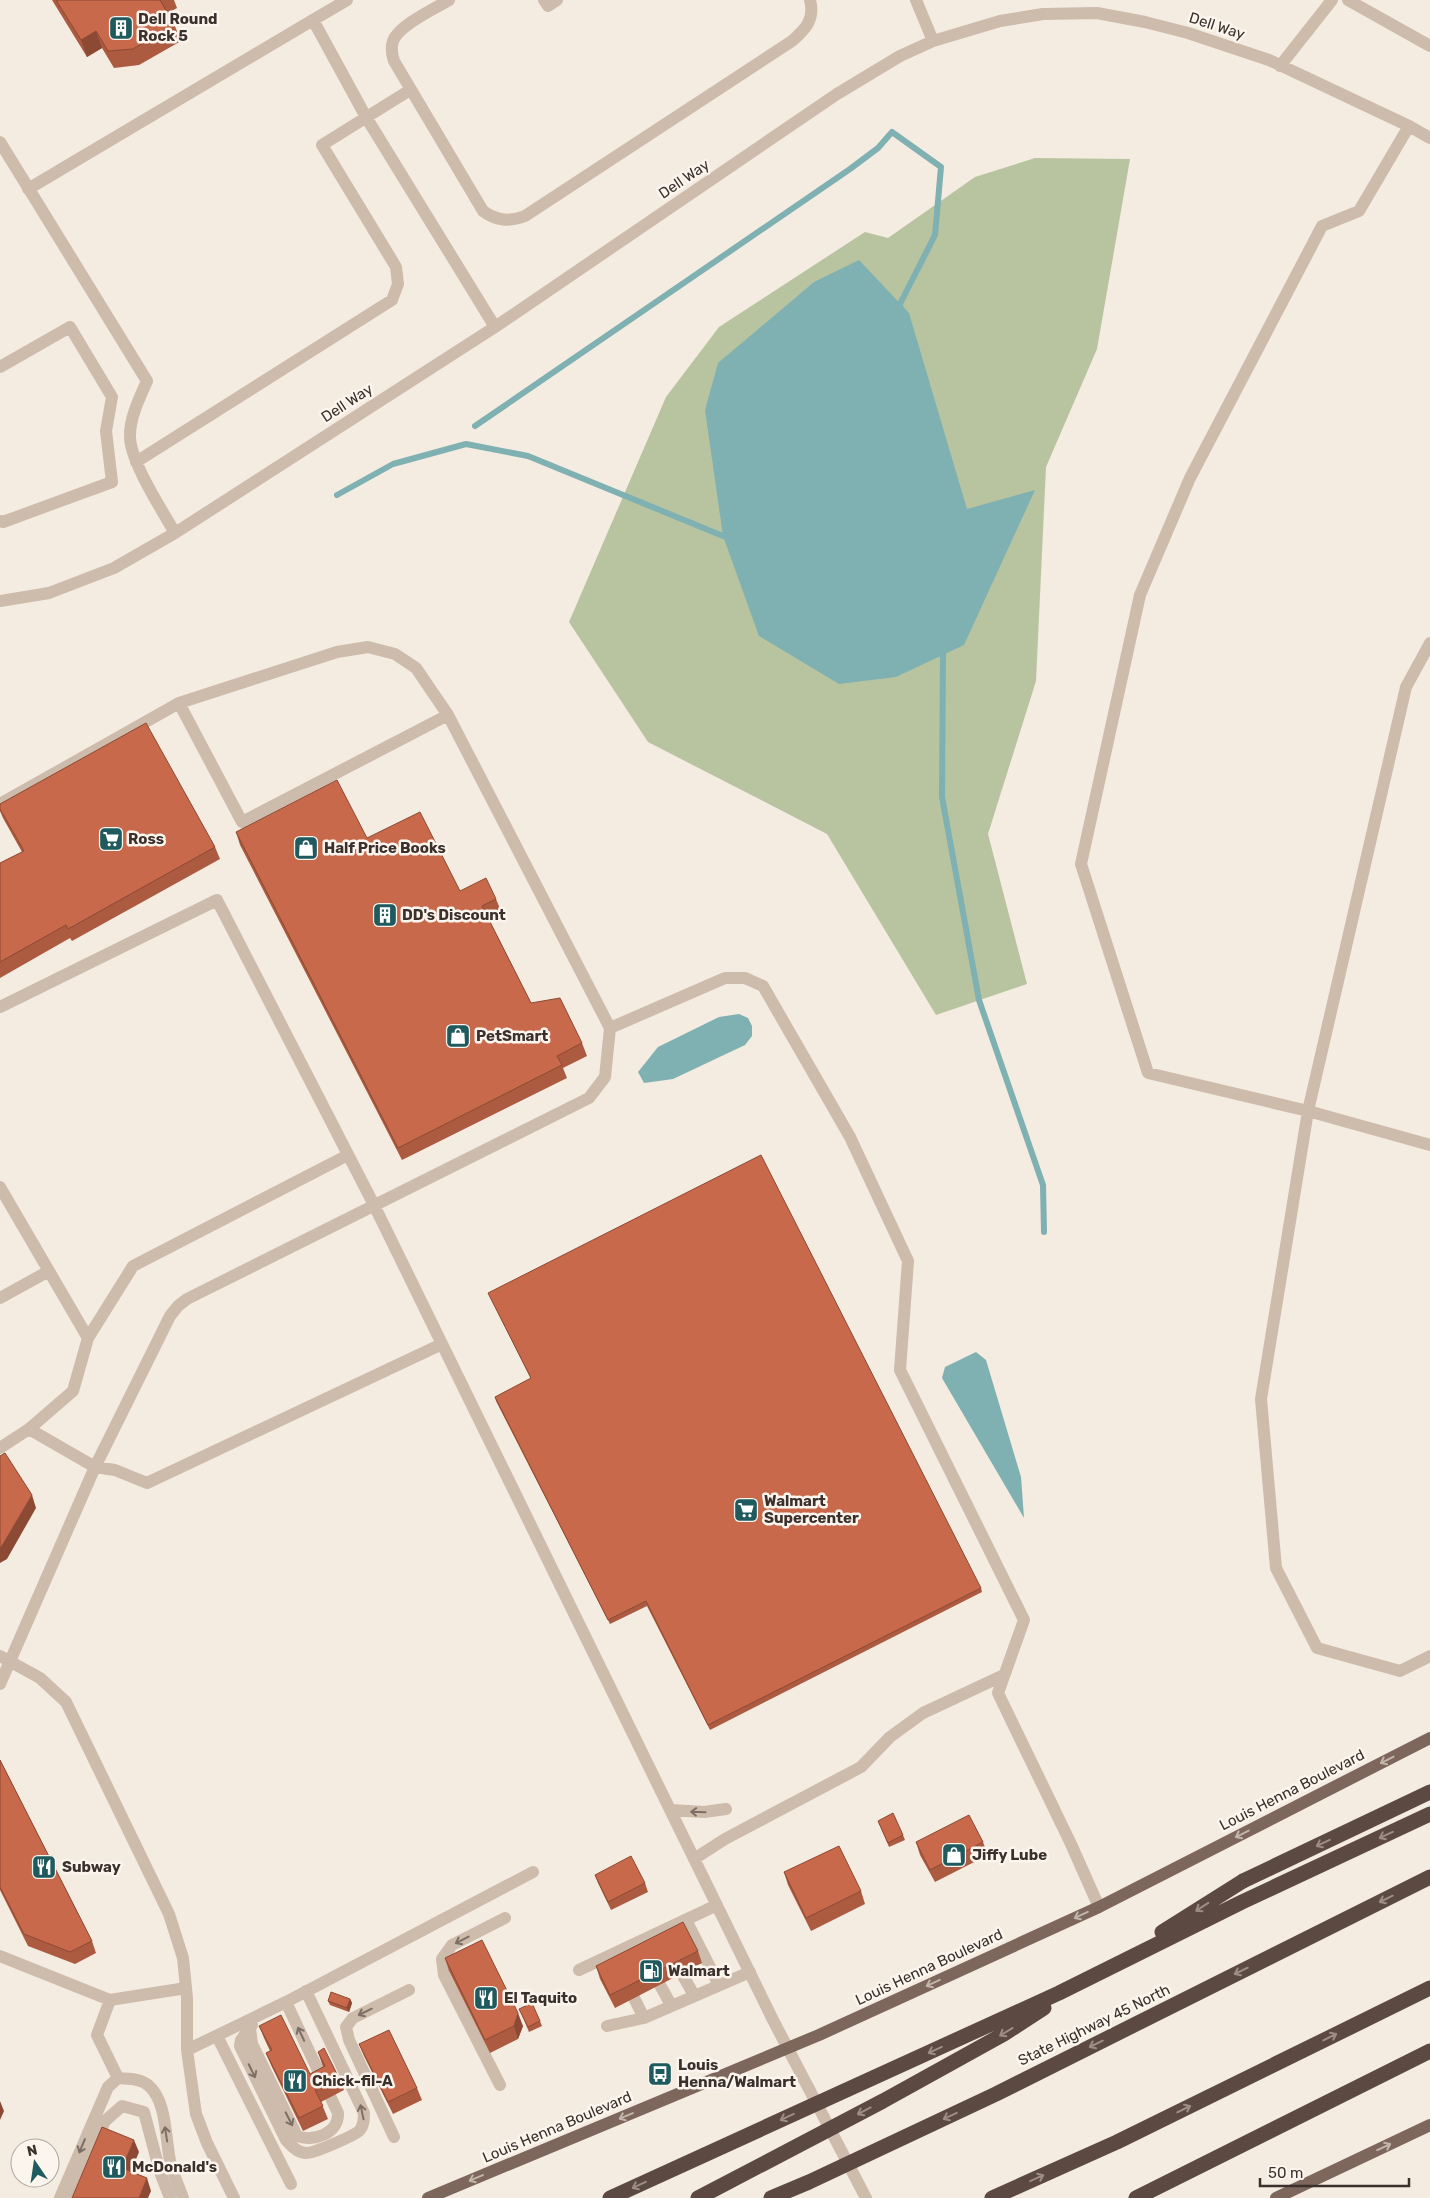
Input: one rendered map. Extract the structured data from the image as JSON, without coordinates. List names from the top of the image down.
{
  "streets": {
    "highway": ["State Highway 45 North"],
    "main road": ["Louis Henna Boulevard"],
    "street": ["Dell Way"]
  },
  "one_way": ["Louis Henna Boulevard"],
  "places": {
    "building": ["Dell Round Rock 5", "DD's Discount"],
    "supermarket": ["Ross", "Walmart Supercenter"],
    "shop": ["Half Price Books", "PetSmart", "Jiffy Lube"],
    "restaurant": [
      "Subway",
      "El Taquito",
      "Chick-fil-A",
      "McDonald's"
    ],
    "fuel station": ["Walmart"],
    "bus stop": ["Louis Henna/Walmart"]
  },
  "scale_bar": "50 m",
  "north": "top"
}
